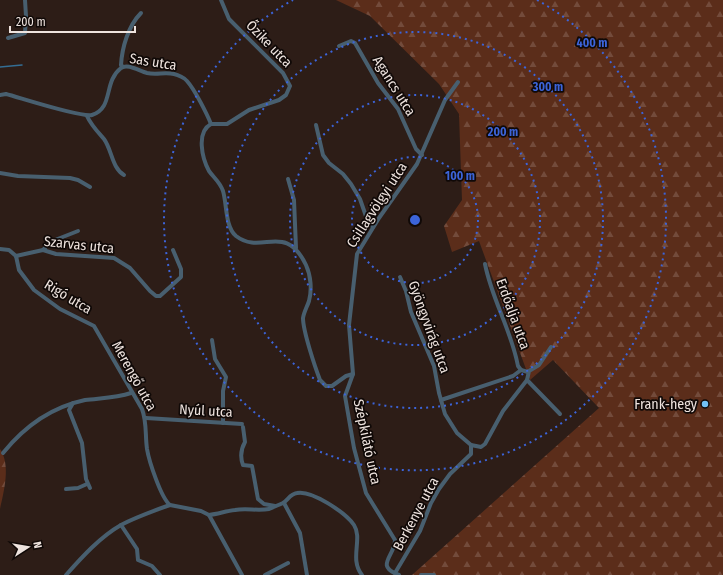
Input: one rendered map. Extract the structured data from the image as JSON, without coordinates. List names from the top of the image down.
{
  "streets": {
    "street": [
      "Őzike utca",
      "Sas utca",
      "Agancs utca",
      "Csillagvölgyi utca",
      "Szarvas utca",
      "Rigó utca",
      "Erdőalja utca",
      "Gyöngyvirág utca",
      "Merengő utca",
      "Nyúl utca",
      "Szépkilátó utca",
      "Berkenye utca"
    ]
  },
  "crossings": [
    ["Őzike utca", "Sas utca"],
    ["Agancs utca", "Csillagvölgyi utca"],
    ["Csillagvölgyi utca", "Szépkilátó utca"],
    ["Szarvas utca", "Rigó utca"],
    ["Rigó utca", "Merengő utca"],
    ["Gyöngyvirág utca", "Berkenye utca"],
    ["Merengő utca", "Nyúl utca"]
  ],
  "places": ["Frank-hegy"],
  "scale_bar": "200 m",
  "north": "right",
  "rings": [
    "400 m",
    "300 m",
    "200 m",
    "100 m"
  ]
}
